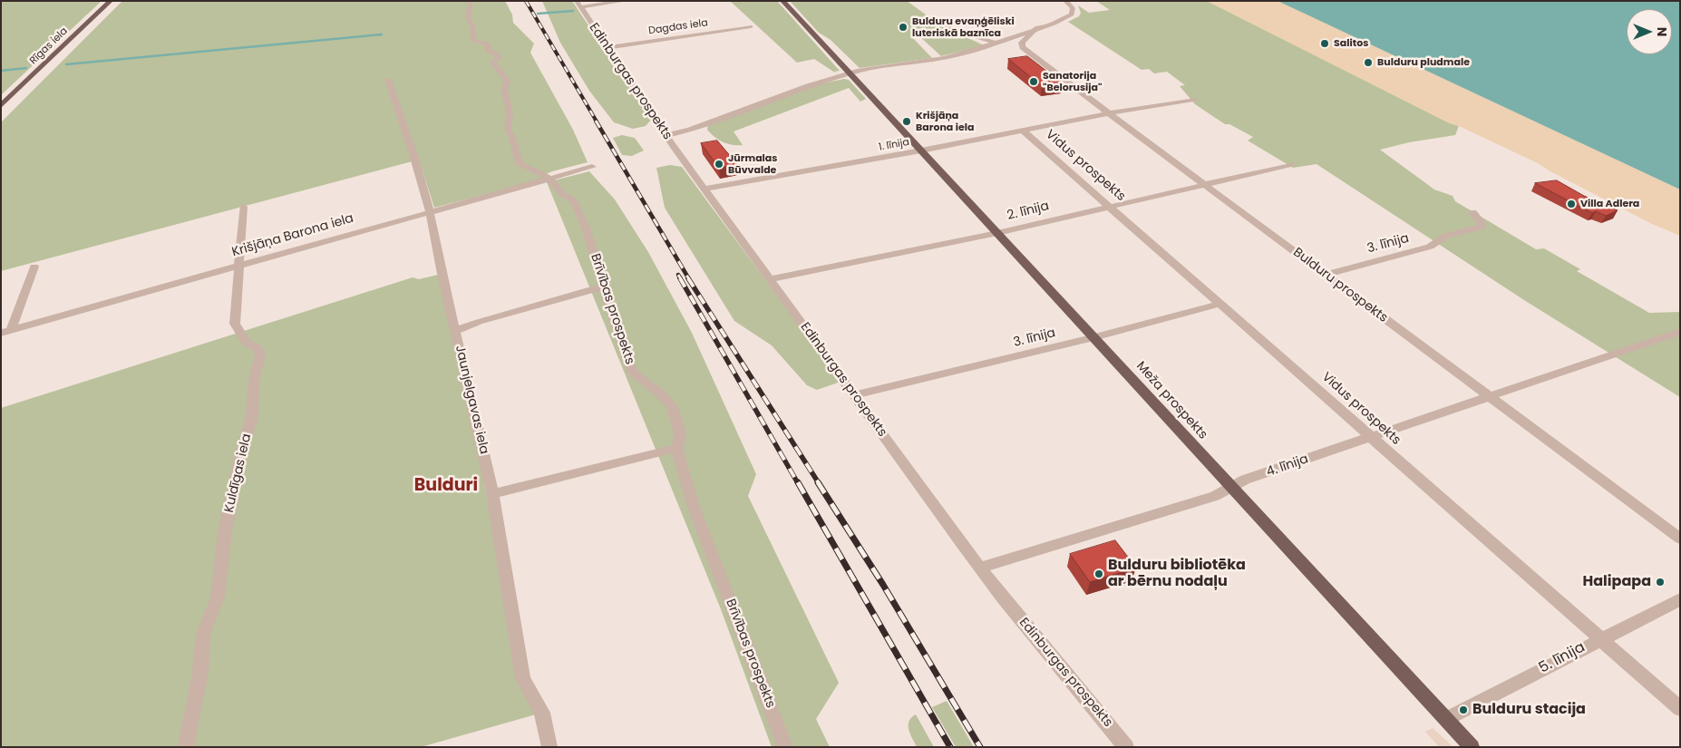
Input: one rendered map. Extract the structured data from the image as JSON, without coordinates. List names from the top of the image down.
{
  "streets": {
    "main road": ["Rīgas iela", "Meža prospekts"],
    "street": [
      "Dagdas iela",
      "Edinburgas prospekts",
      "1. līnija",
      "Vidus prospekts",
      "2. līnija",
      "Krišjāņa Barona iela",
      "3. līnija",
      "Bulduru prospekts",
      "Brīvības prospekts",
      "Jaunjelgavas iela",
      "4. līnija",
      "Kuldīgas iela",
      "5. līnija"
    ]
  },
  "crossings": [
    ["Dagdas iela", "Edinburgas prospekts"],
    ["Edinburgas prospekts", "1. līnija"],
    ["Edinburgas prospekts", "2. līnija"],
    ["Edinburgas prospekts", "3. līnija"],
    ["Edinburgas prospekts", "4. līnija"],
    ["1. līnija", "Vidus prospekts"],
    ["1. līnija", "Bulduru prospekts"],
    ["1. līnija", "Meža prospekts"],
    ["Vidus prospekts", "2. līnija"],
    ["Vidus prospekts", "3. līnija"],
    ["Vidus prospekts", "4. līnija"],
    ["Vidus prospekts", "5. līnija"],
    ["2. līnija", "Bulduru prospekts"],
    ["2. līnija", "Meža prospekts"],
    ["Krišjāņa Barona iela", "Brīvības prospekts"],
    ["Krišjāņa Barona iela", "Jaunjelgavas iela"],
    ["Krišjāņa Barona iela", "Kuldīgas iela"],
    ["3. līnija", "Bulduru prospekts"],
    ["3. līnija", "Meža prospekts"],
    ["Bulduru prospekts", "4. līnija"],
    ["Meža prospekts", "4. līnija"],
    ["Meža prospekts", "5. līnija"]
  ],
  "districts": ["Bulduri"],
  "places": [
    "Bulduru evaņģēliski luteriskā baznīca",
    "Salitos",
    "Bulduru pludmale",
    "Sanatorija \"Belorusija\"",
    "Krišjāņa Barona iela",
    "Jūrmalas Būvvalde",
    "Villa Adlera",
    "Bulduru bibliotēka ar bērnu nodaļu",
    "Halipapa",
    "Bulduru stacija"
  ],
  "north": "right"
}
